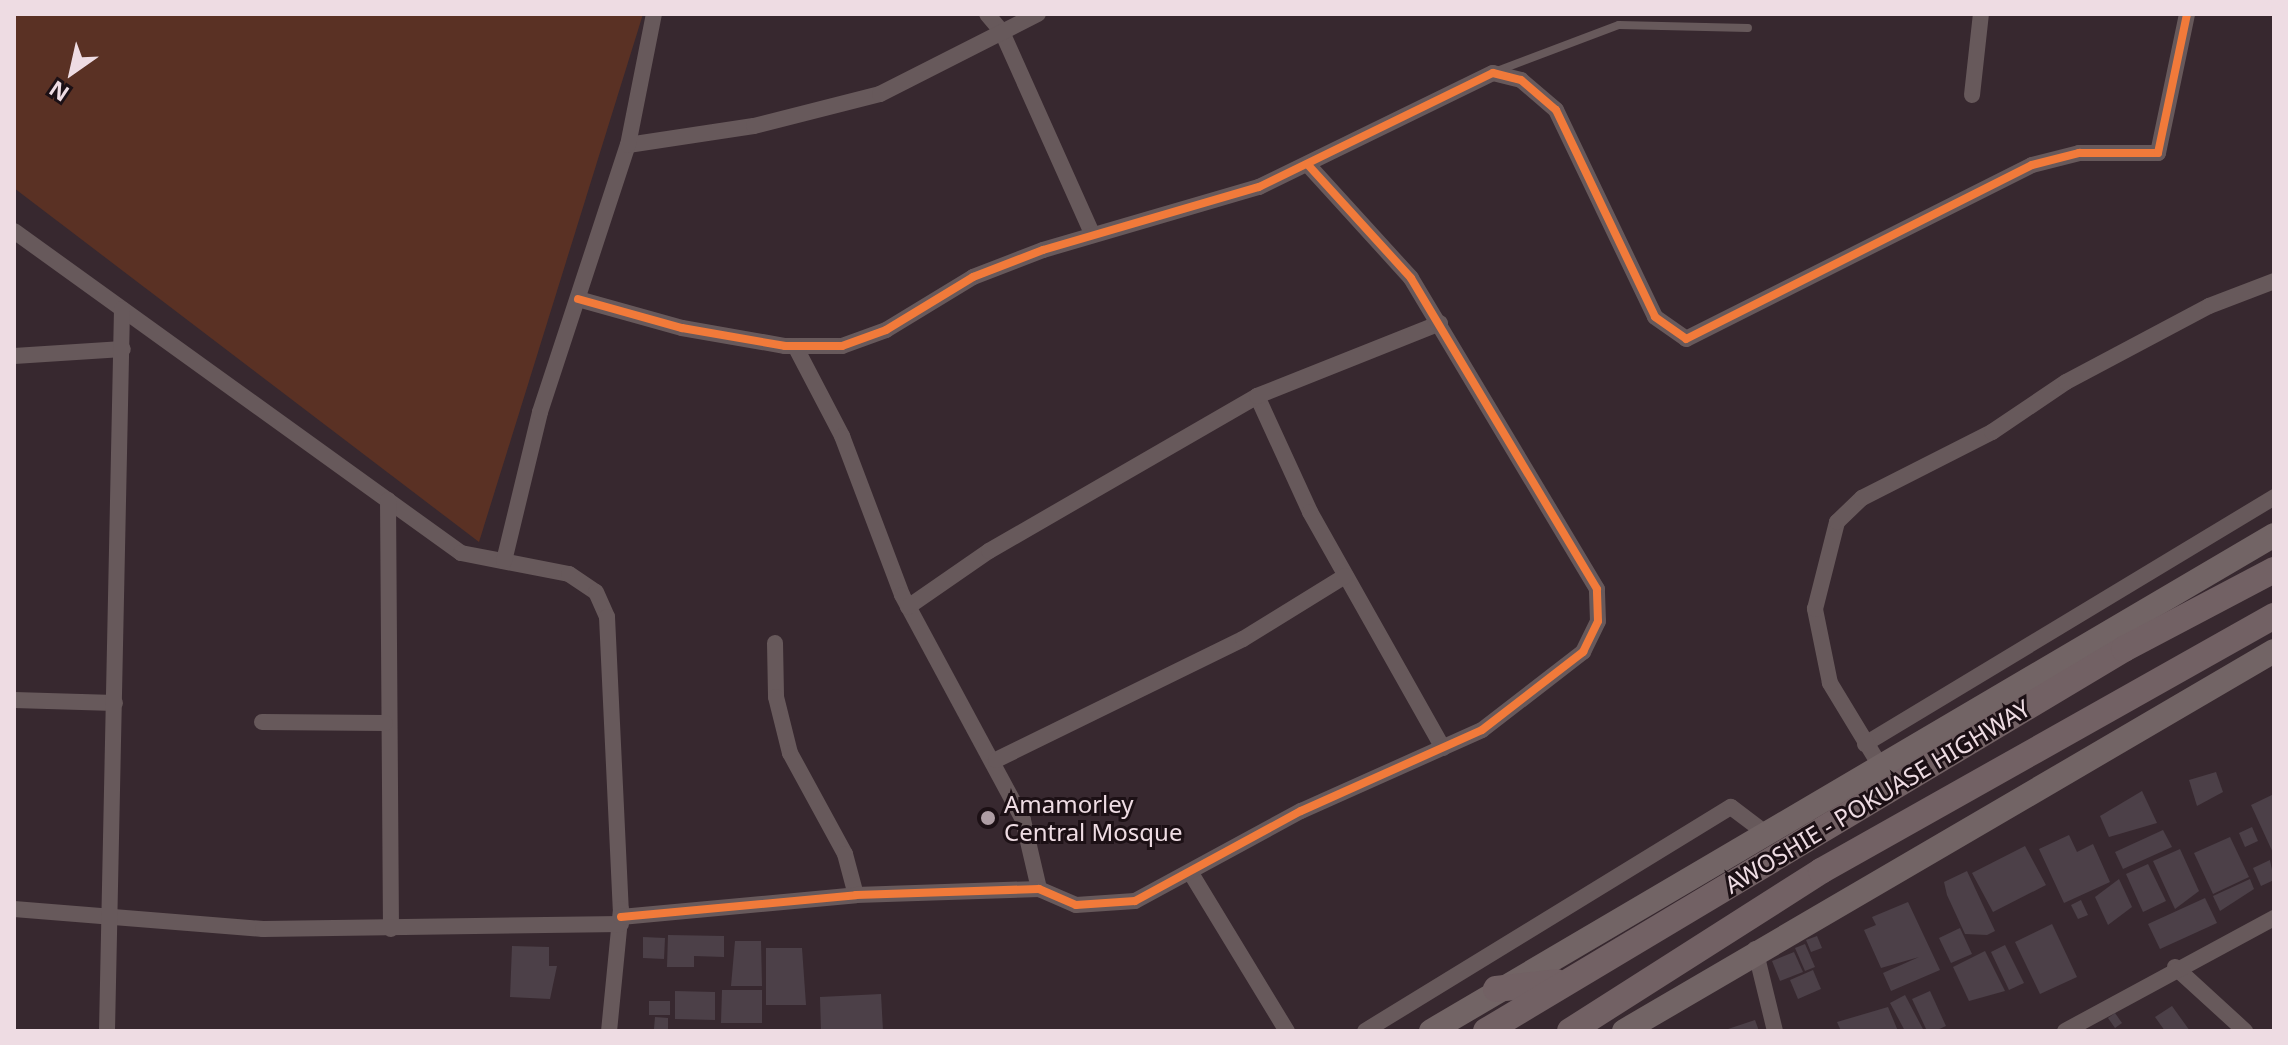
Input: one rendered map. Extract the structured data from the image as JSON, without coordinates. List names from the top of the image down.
{
  "streets": {
    "main road": ["AWOSHIE - POKUASE HIGHWAY"]
  },
  "places": ["Amamorley Central Mosque"],
  "north": "bottom left"
}
